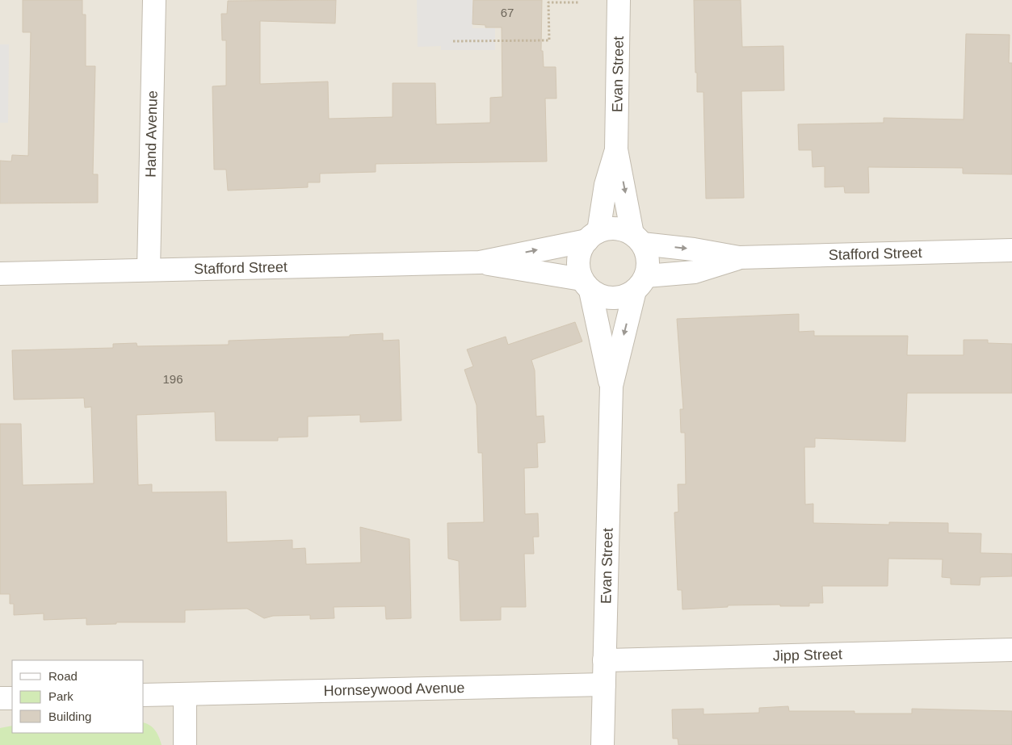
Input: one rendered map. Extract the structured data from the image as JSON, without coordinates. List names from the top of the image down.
{
  "streets": {
    "street": [
      "Evan Street",
      "Hand Avenue",
      "Stafford Street",
      "Jipp Street",
      "Hornseywood Avenue"
    ]
  },
  "crossings": [
    ["Evan Street", "Stafford Street"],
    ["Evan Street", "Jipp Street"],
    ["Evan Street", "Hornseywood Avenue"],
    ["Hand Avenue", "Stafford Street"]
  ],
  "house_numbers": ["67", "196"],
  "legend": ["Road", "Park", "Building"]
}
